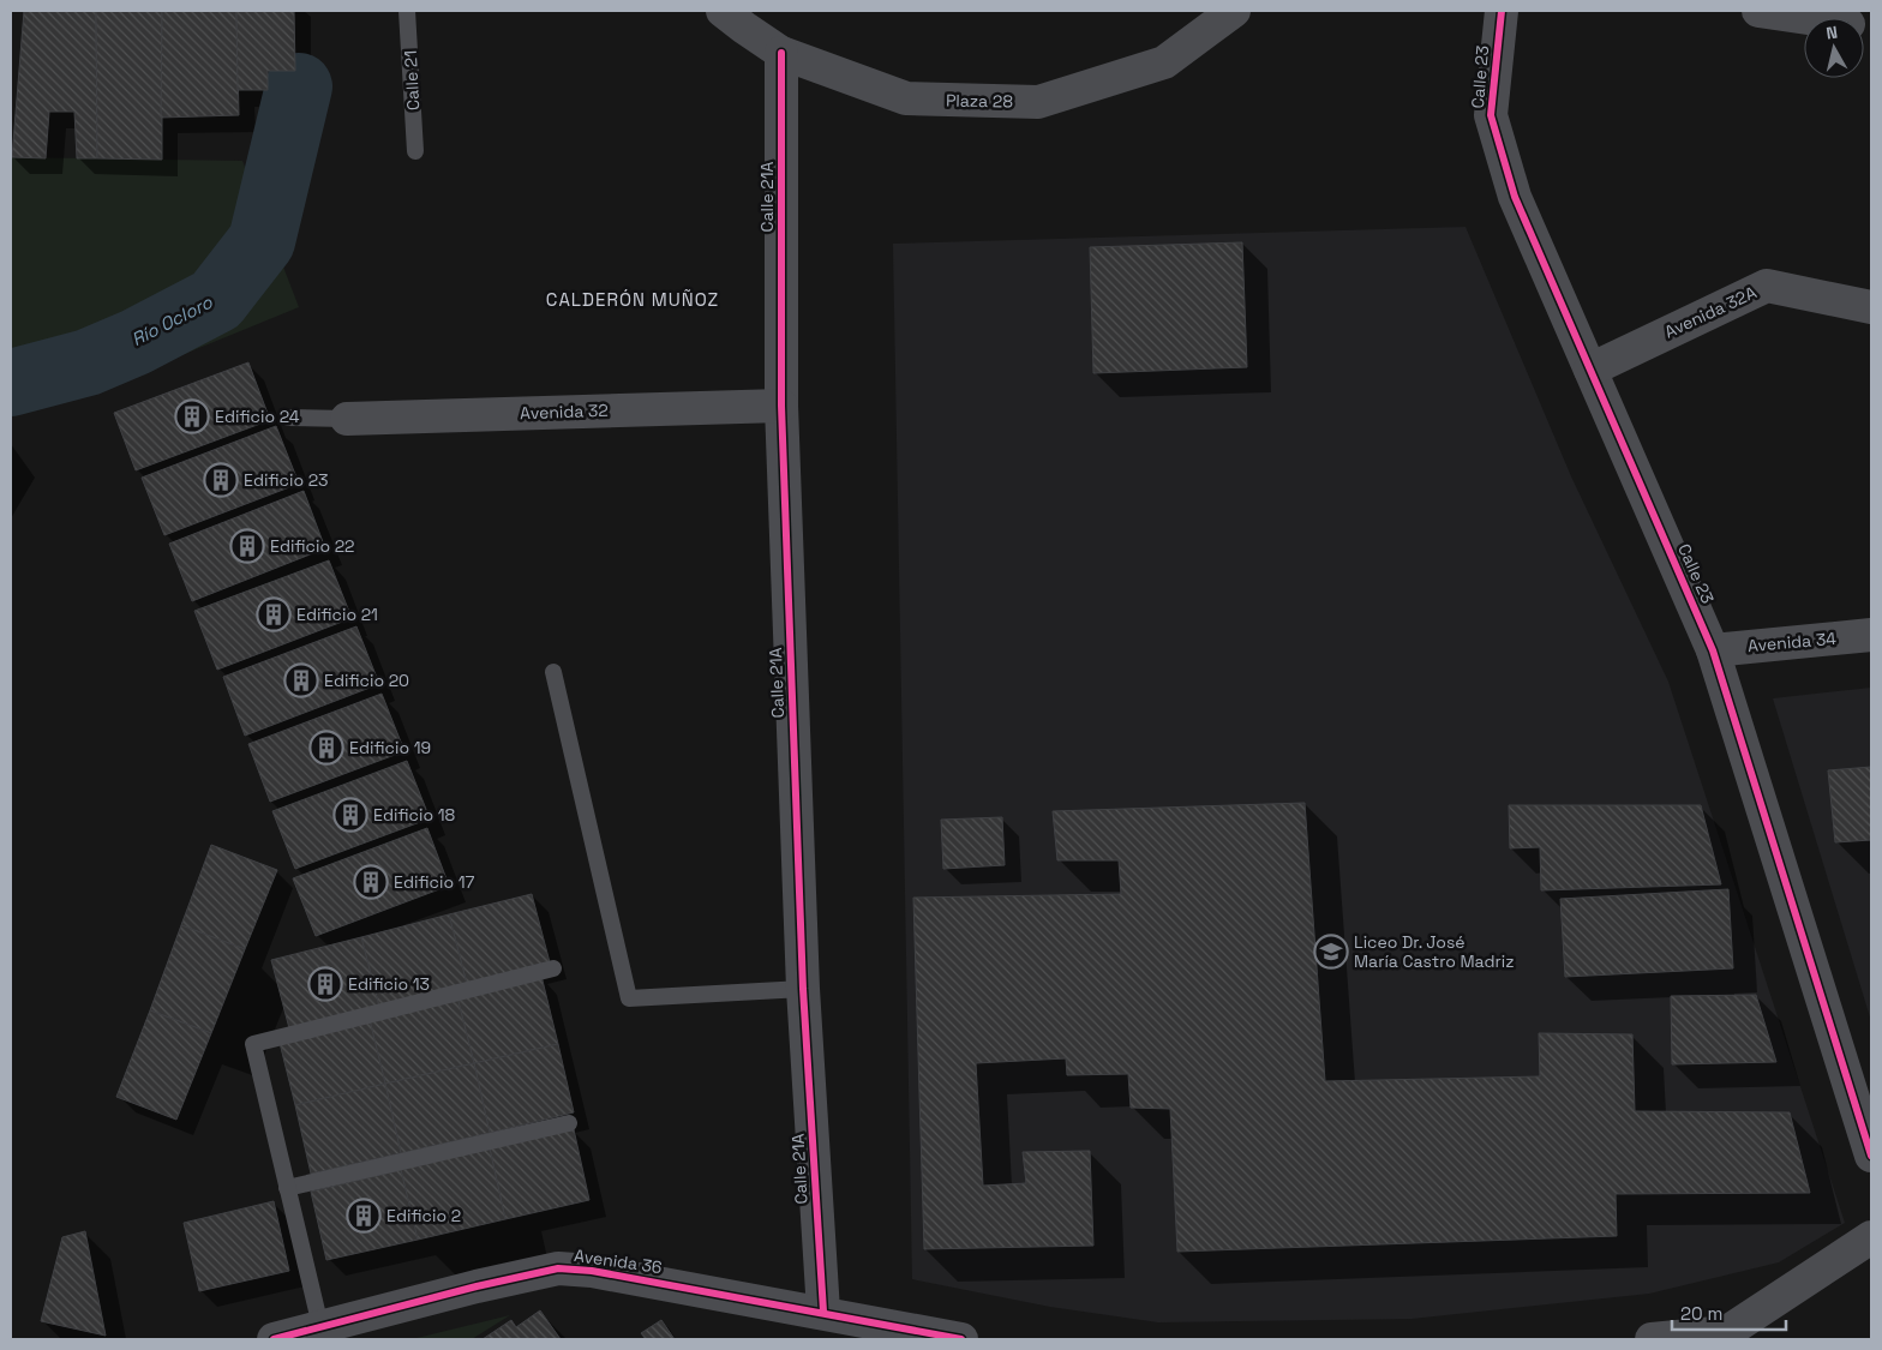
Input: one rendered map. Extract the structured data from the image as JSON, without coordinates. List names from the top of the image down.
{
  "streets": {
    "street": [
      "Calle 23",
      "Plaza 28",
      "Calle 21A",
      "Avenida 32A",
      "Avenida 32",
      "Avenida 34",
      "Avenida 36"
    ],
    "lane": ["Calle 21"]
  },
  "crossings": [
    ["Calle 23", "Avenida 32A"],
    ["Calle 23", "Avenida 34"],
    ["Plaza 28", "Calle 21A"],
    ["Calle 21A", "Avenida 32"],
    ["Calle 21A", "Avenida 36"]
  ],
  "districts": ["CALDERÓN MUÑOZ"],
  "water": ["Río Ocloro"],
  "places": {
    "building": [
      "Edificio 24",
      "Edificio 23",
      "Edificio 22",
      "Edificio 21",
      "Edificio 20",
      "Edificio 19",
      "Edificio 18",
      "Edificio 17",
      "Edificio 13",
      "Edificio 2"
    ],
    "school or university": ["Liceo Dr. José María Castro Madriz"]
  },
  "scale_bar": "20 m",
  "north": "top"
}
